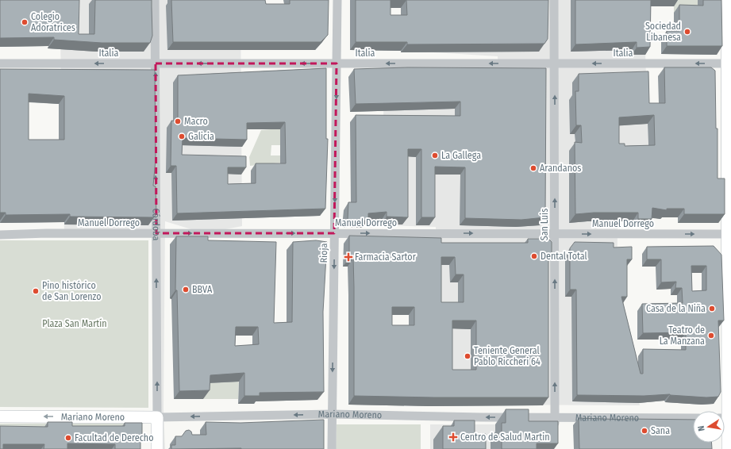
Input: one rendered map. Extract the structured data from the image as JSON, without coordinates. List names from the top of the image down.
{
  "streets": {
    "main road": ["Córdoba", "Mariano Moreno"],
    "street": [
      "Italia",
      "Manuel Dorrego",
      "San Luis",
      "Rioja"
    ]
  },
  "crossings": [
    ["Italia", "Córdoba"],
    ["Italia", "San Luis"],
    ["Italia", "Rioja"],
    ["Manuel Dorrego", "Córdoba"],
    ["Manuel Dorrego", "San Luis"],
    ["Manuel Dorrego", "Rioja"],
    ["Córdoba", "Mariano Moreno"],
    ["San Luis", "Mariano Moreno"],
    ["Rioja", "Mariano Moreno"]
  ],
  "one_way": [
    "Italia",
    "Manuel Dorrego",
    "Córdoba",
    "San Luis",
    "Rioja",
    "Mariano Moreno"
  ],
  "parks": ["Plaza San Martín"],
  "places": {
    "other": [
      "Colegio Adoratrices",
      "Sociedad Libanesa",
      "Macro",
      "Galicia",
      "La Gallega",
      "Arandanos",
      "Dental Total",
      "BBVA",
      "Pino histórico de San Lorenzo",
      "Casa de la Niña",
      "Teatro de La Manzana",
      "Teniente General Pablo Riccheri 64",
      "Sana",
      "Facultad de Derecho"
    ],
    "health": ["Farmacia Sartor", "Centro de Salud Martin"]
  },
  "north": "left"
}
